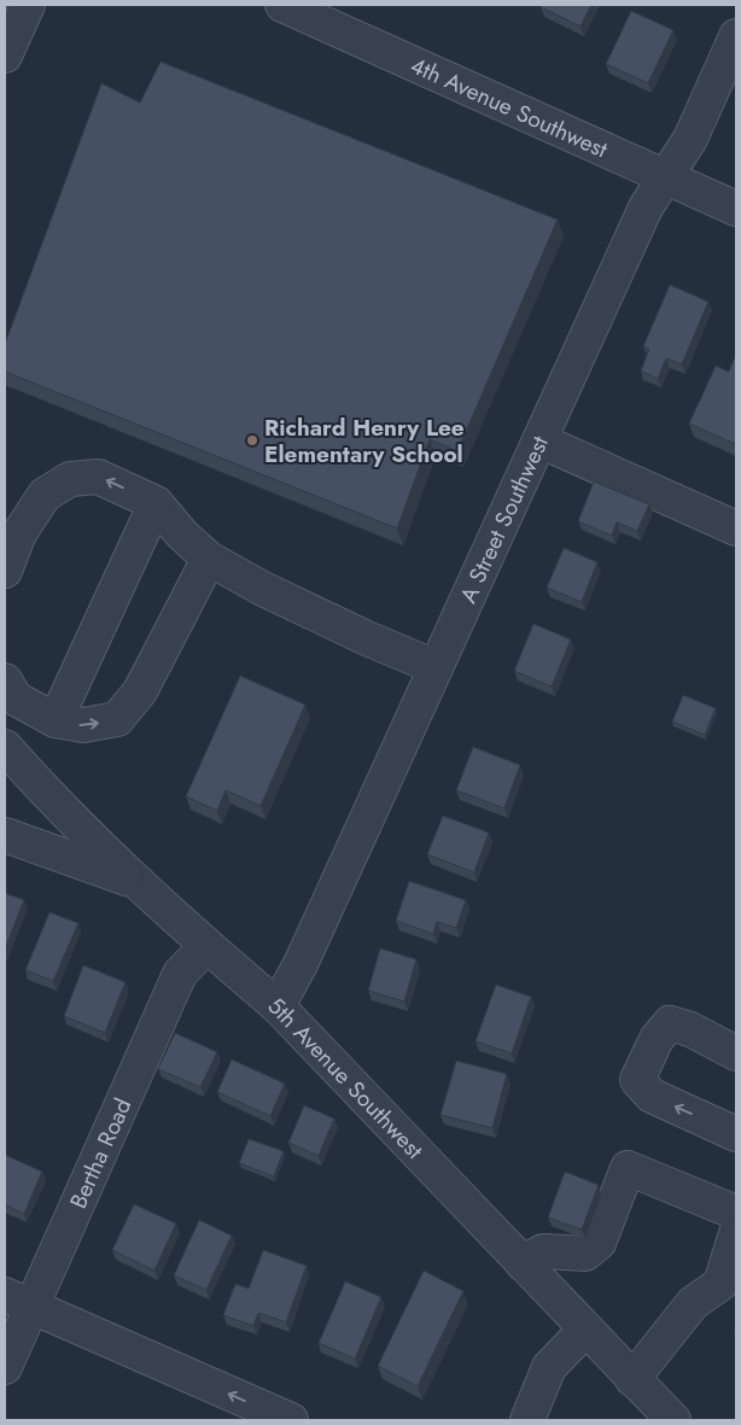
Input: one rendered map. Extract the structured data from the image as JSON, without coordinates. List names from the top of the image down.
{
  "streets": {
    "street": [
      "4th Avenue Southwest",
      "A Street Southwest",
      "5th Avenue Southwest",
      "Bertha Road"
    ]
  },
  "crossings": [
    ["4th Avenue Southwest", "A Street Southwest"],
    ["A Street Southwest", "5th Avenue Southwest"],
    ["5th Avenue Southwest", "Bertha Road"]
  ],
  "places": ["Richard Henry Lee Elementary School"]
}
